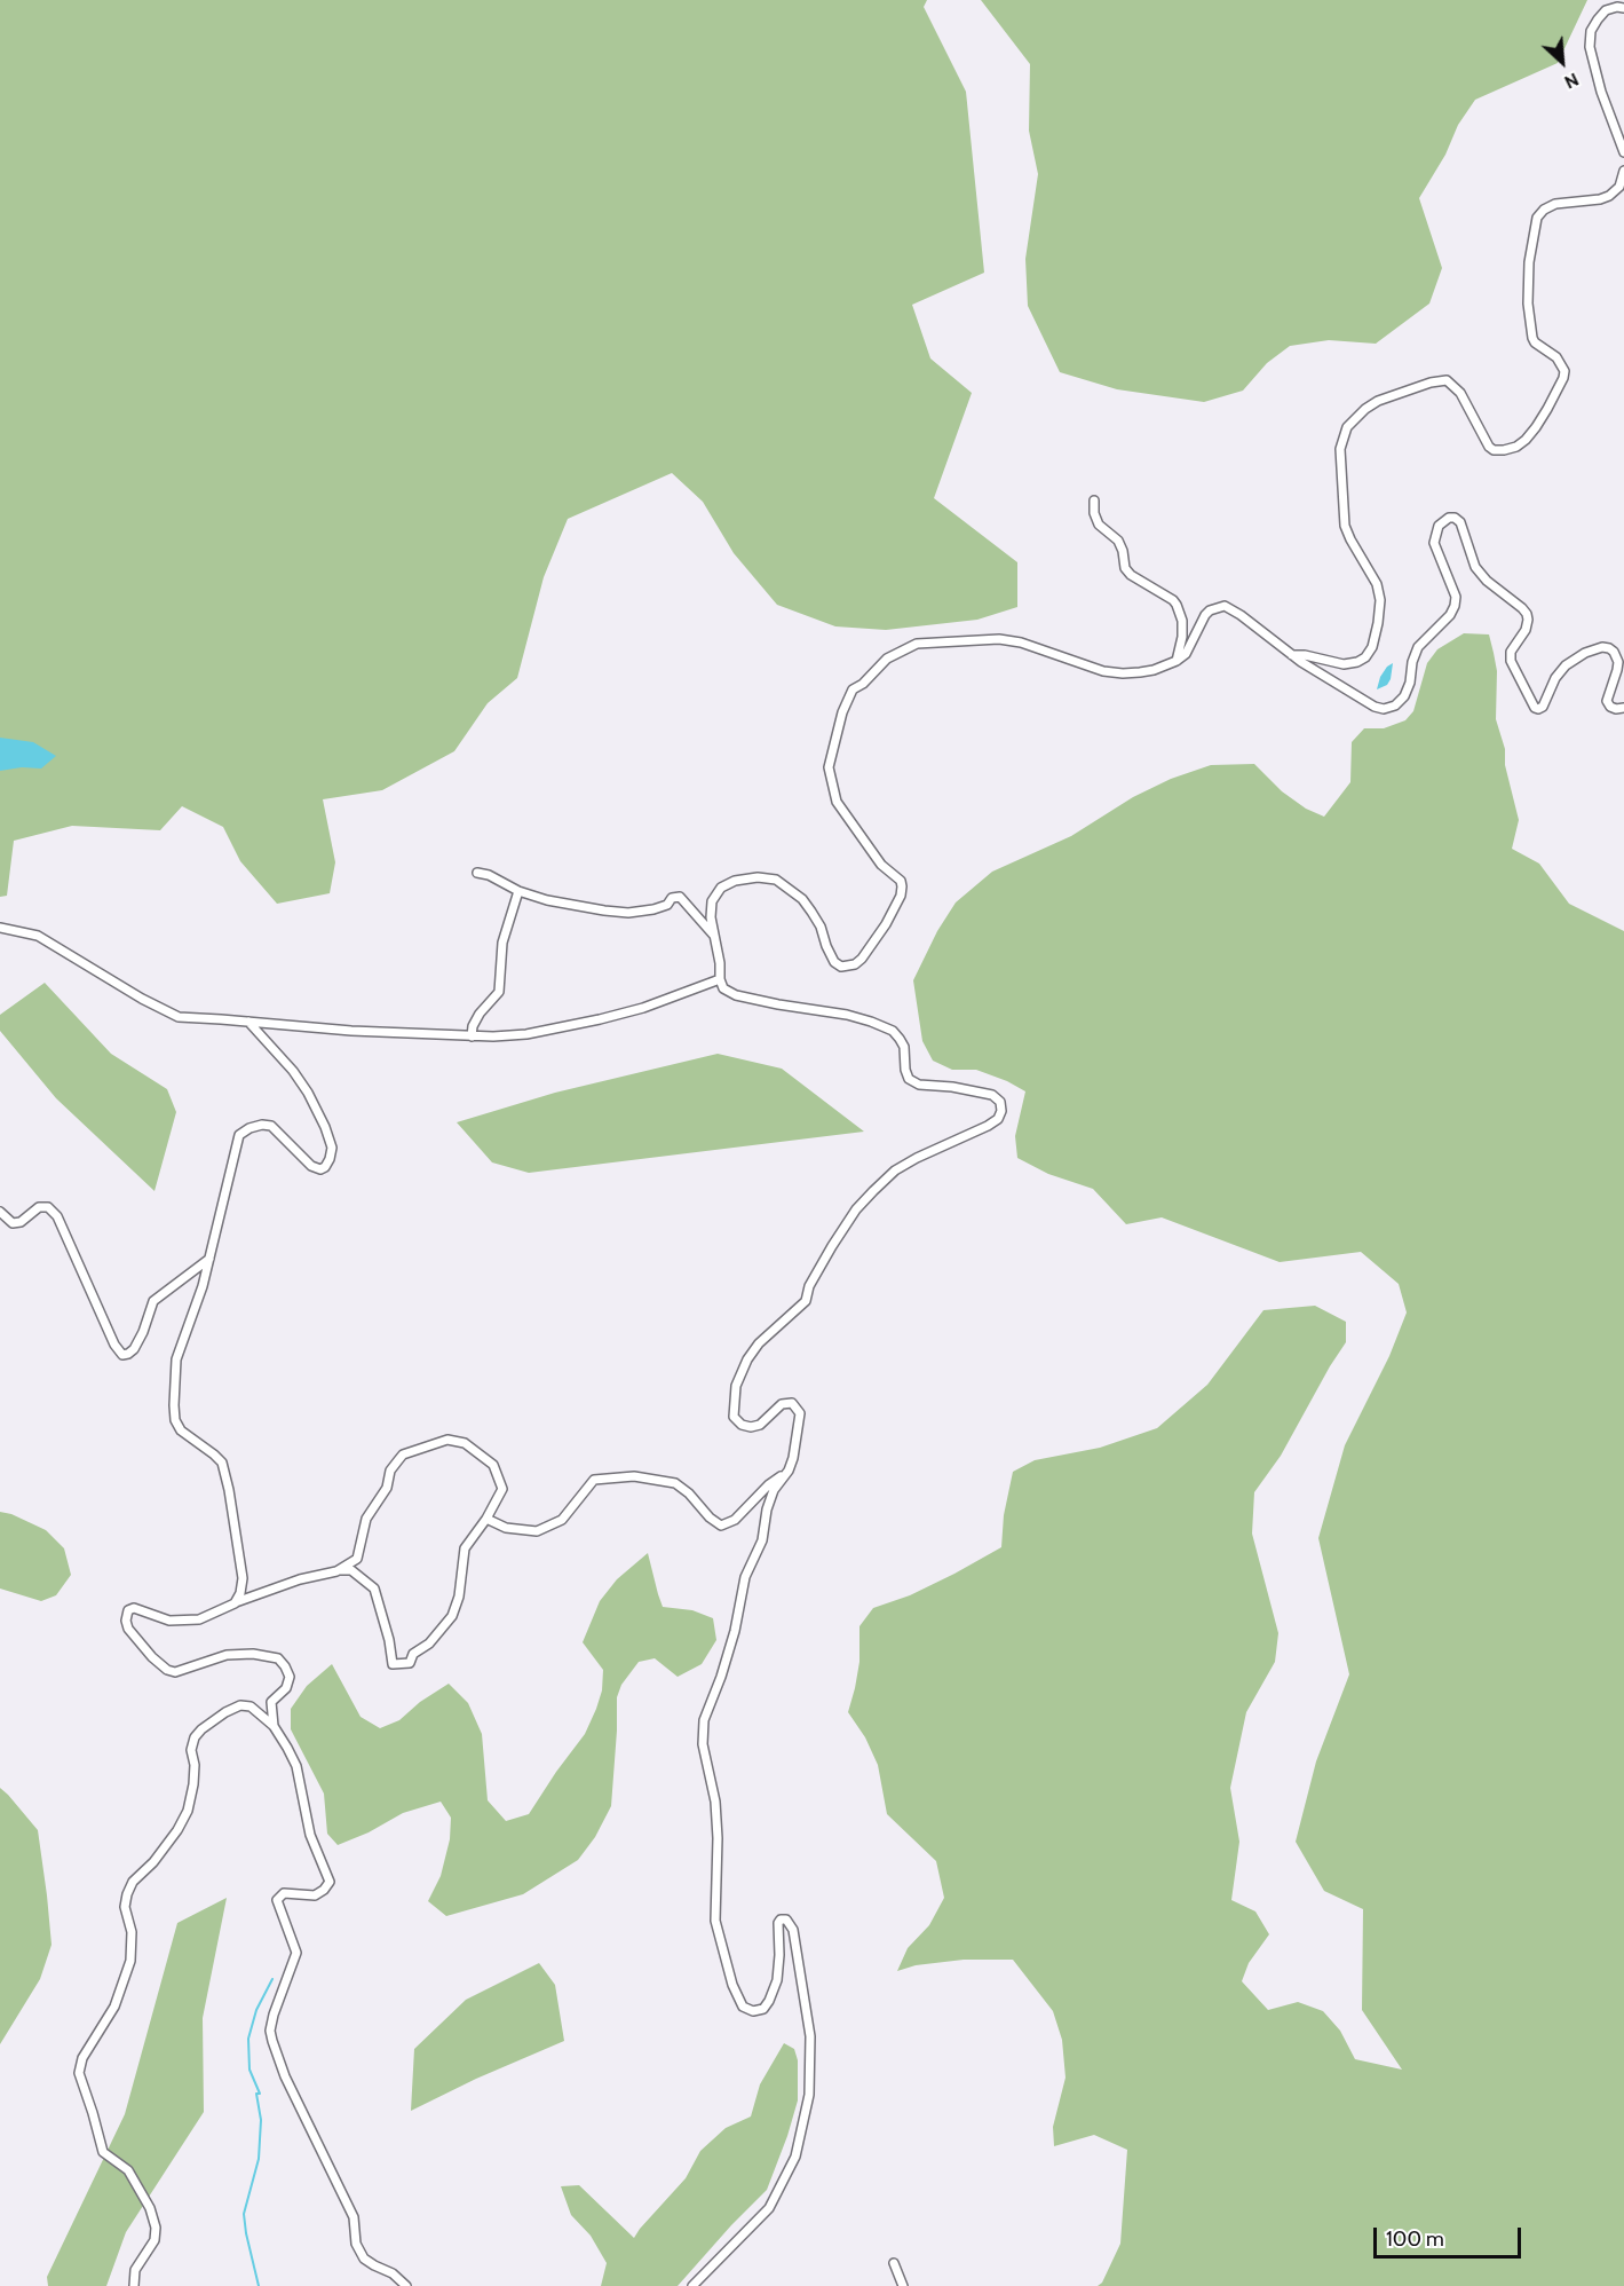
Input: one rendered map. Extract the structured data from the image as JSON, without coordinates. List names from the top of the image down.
{
  "scale_bar": "100 m",
  "north": "bottom right"
}
